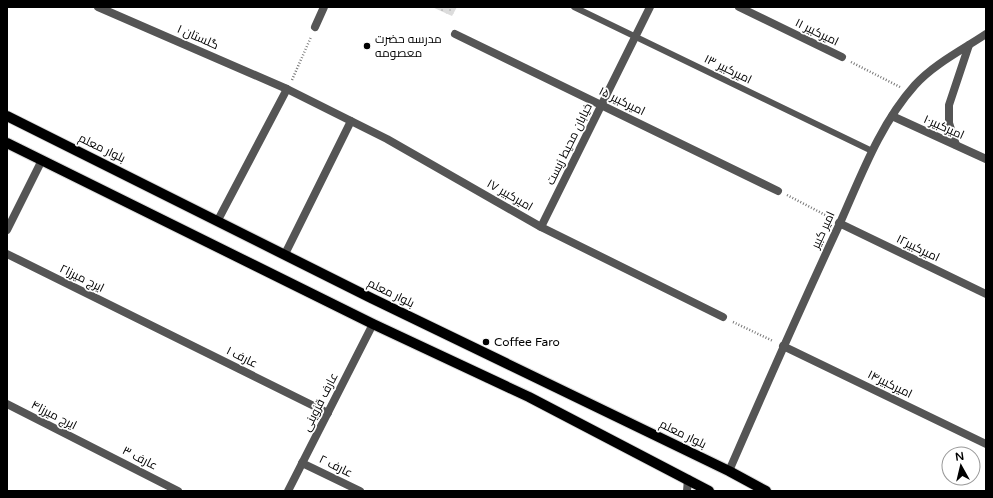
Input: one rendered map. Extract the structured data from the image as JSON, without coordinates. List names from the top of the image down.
{
  "streets": {
    "main road": ["بلوار معلم"],
    "street": [
      "امیرکبیر ۱۱",
      "گلستان ۱",
      "امیرکبیر ۱۵",
      "امیرکبیر۱۰",
      "خیابان محیط زیست",
      "امیرکبیر ۱۷",
      "امیر کبیر",
      "امیرکبیر۱۲",
      "ایرج میرزا۲",
      "عارف ۱",
      "امیرکبیر۱۴",
      "عارف قزوینی",
      "ایرج میرزا۴",
      "عارف ۳",
      "عارف ۲"
    ],
    "lane": ["امیرکبیر ۱۳"]
  },
  "crossings": [
    ["گلستان ۱", "امیرکبیر ۱۷"],
    ["امیرکبیر ۱۳", "خیابان محیط زیست"],
    ["امیرکبیر ۱۳", "امیر کبیر"],
    ["امیرکبیر ۱۵", "خیابان محیط زیست"],
    ["امیرکبیر۱۰", "امیر کبیر"],
    ["خیابان محیط زیست", "امیرکبیر ۱۷"],
    ["بلوار معلم", "امیر کبیر"],
    ["امیر کبیر", "امیرکبیر۱۲"],
    ["امیر کبیر", "امیرکبیر۱۴"],
    ["ایرج میرزا۲", "عارف ۱"],
    ["عارف ۱", "عارف قزوینی"],
    ["عارف قزوینی", "عارف ۲"],
    ["ایرج میرزا۴", "عارف ۳"]
  ],
  "places": ["مدرسه حضرت معصومه", "Coffee Faro"],
  "north": "top"
}
